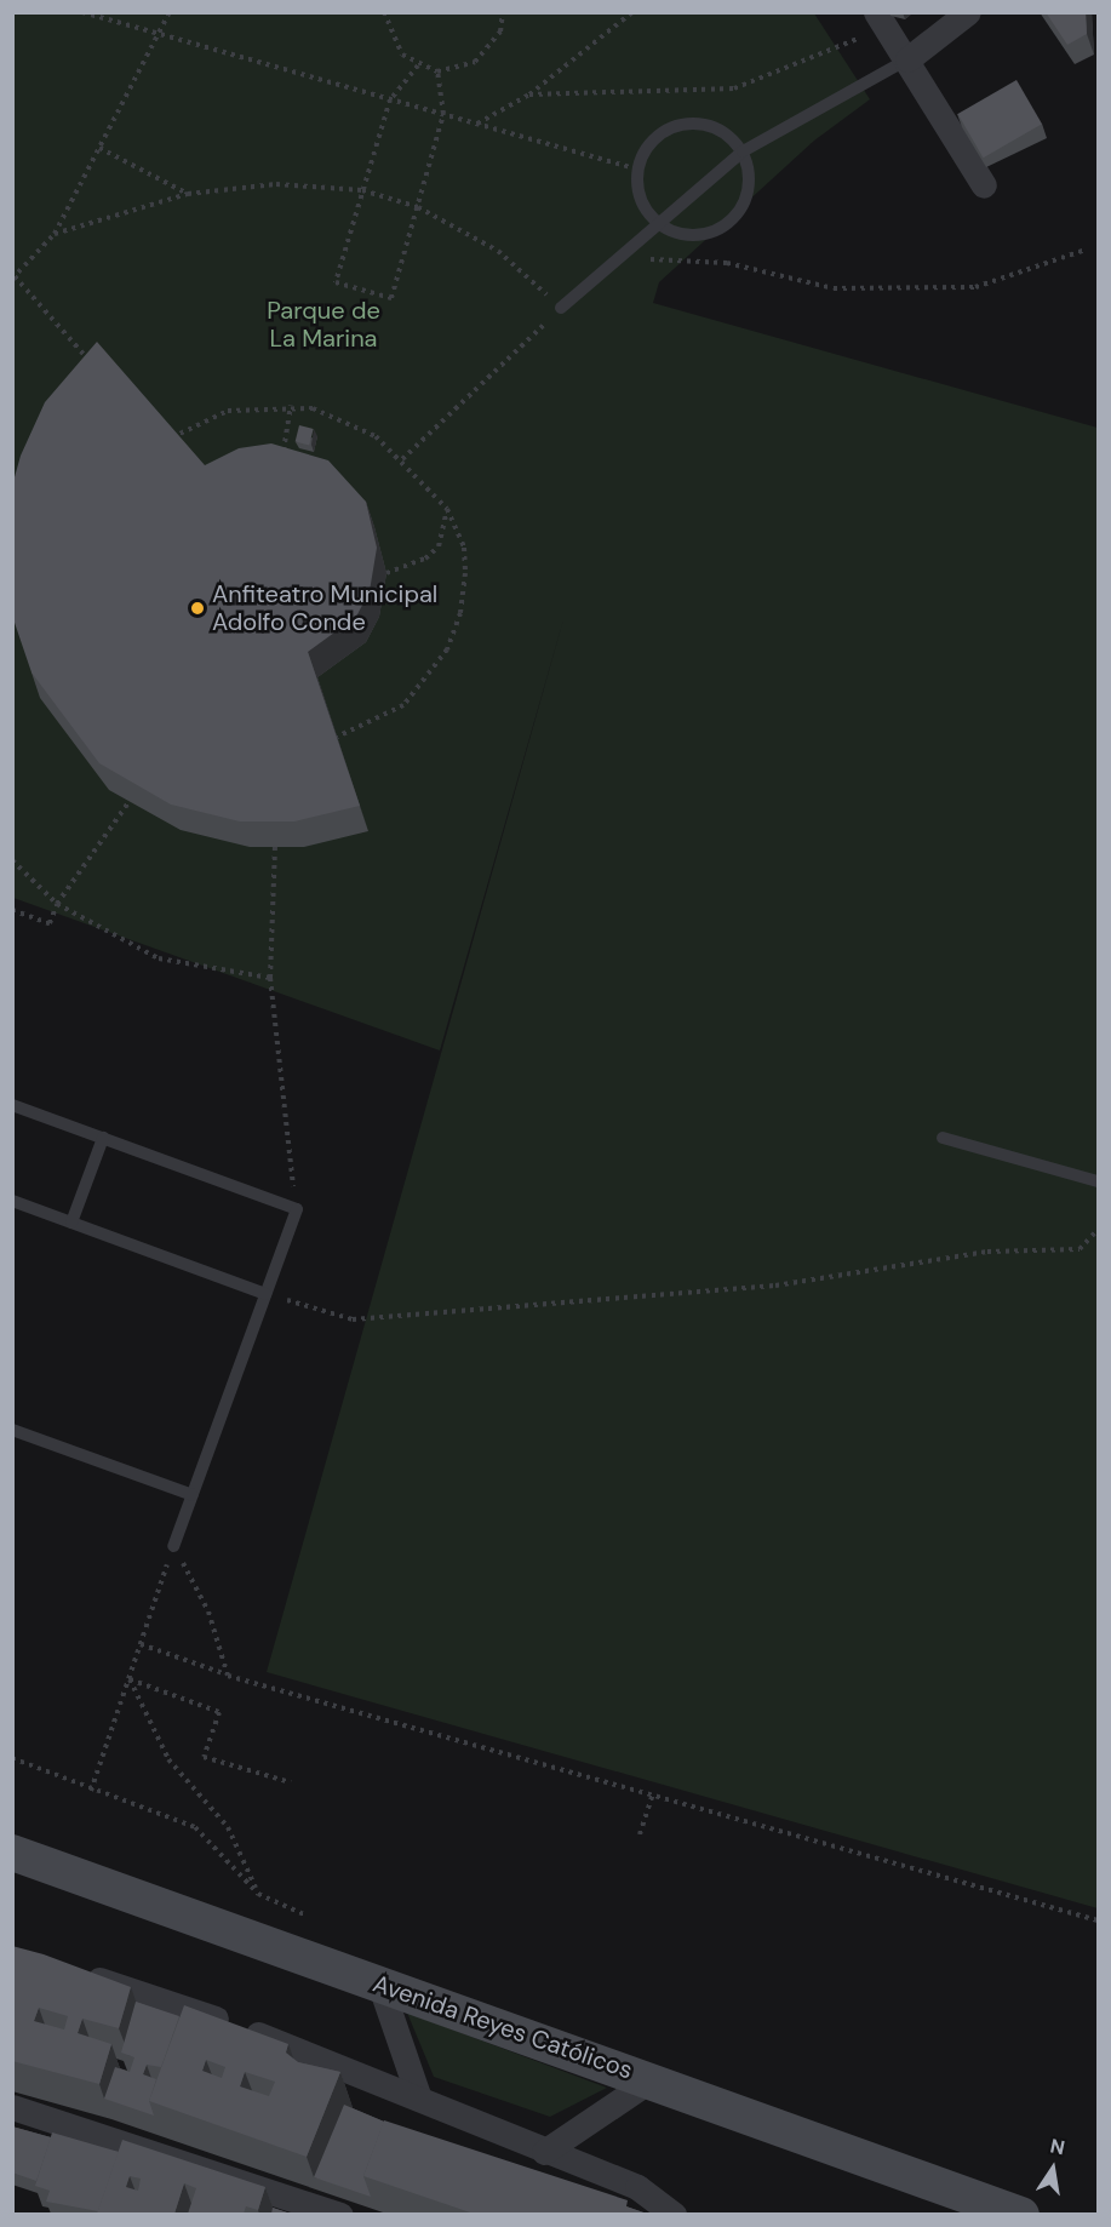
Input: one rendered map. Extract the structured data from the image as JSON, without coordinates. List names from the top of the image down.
{
  "streets": {
    "main road": ["Avenida Reyes Católicos"]
  },
  "parks": ["Parque de La Marina"],
  "places": ["Anfiteatro Municipal Adolfo Conde"],
  "north": "top"
}
